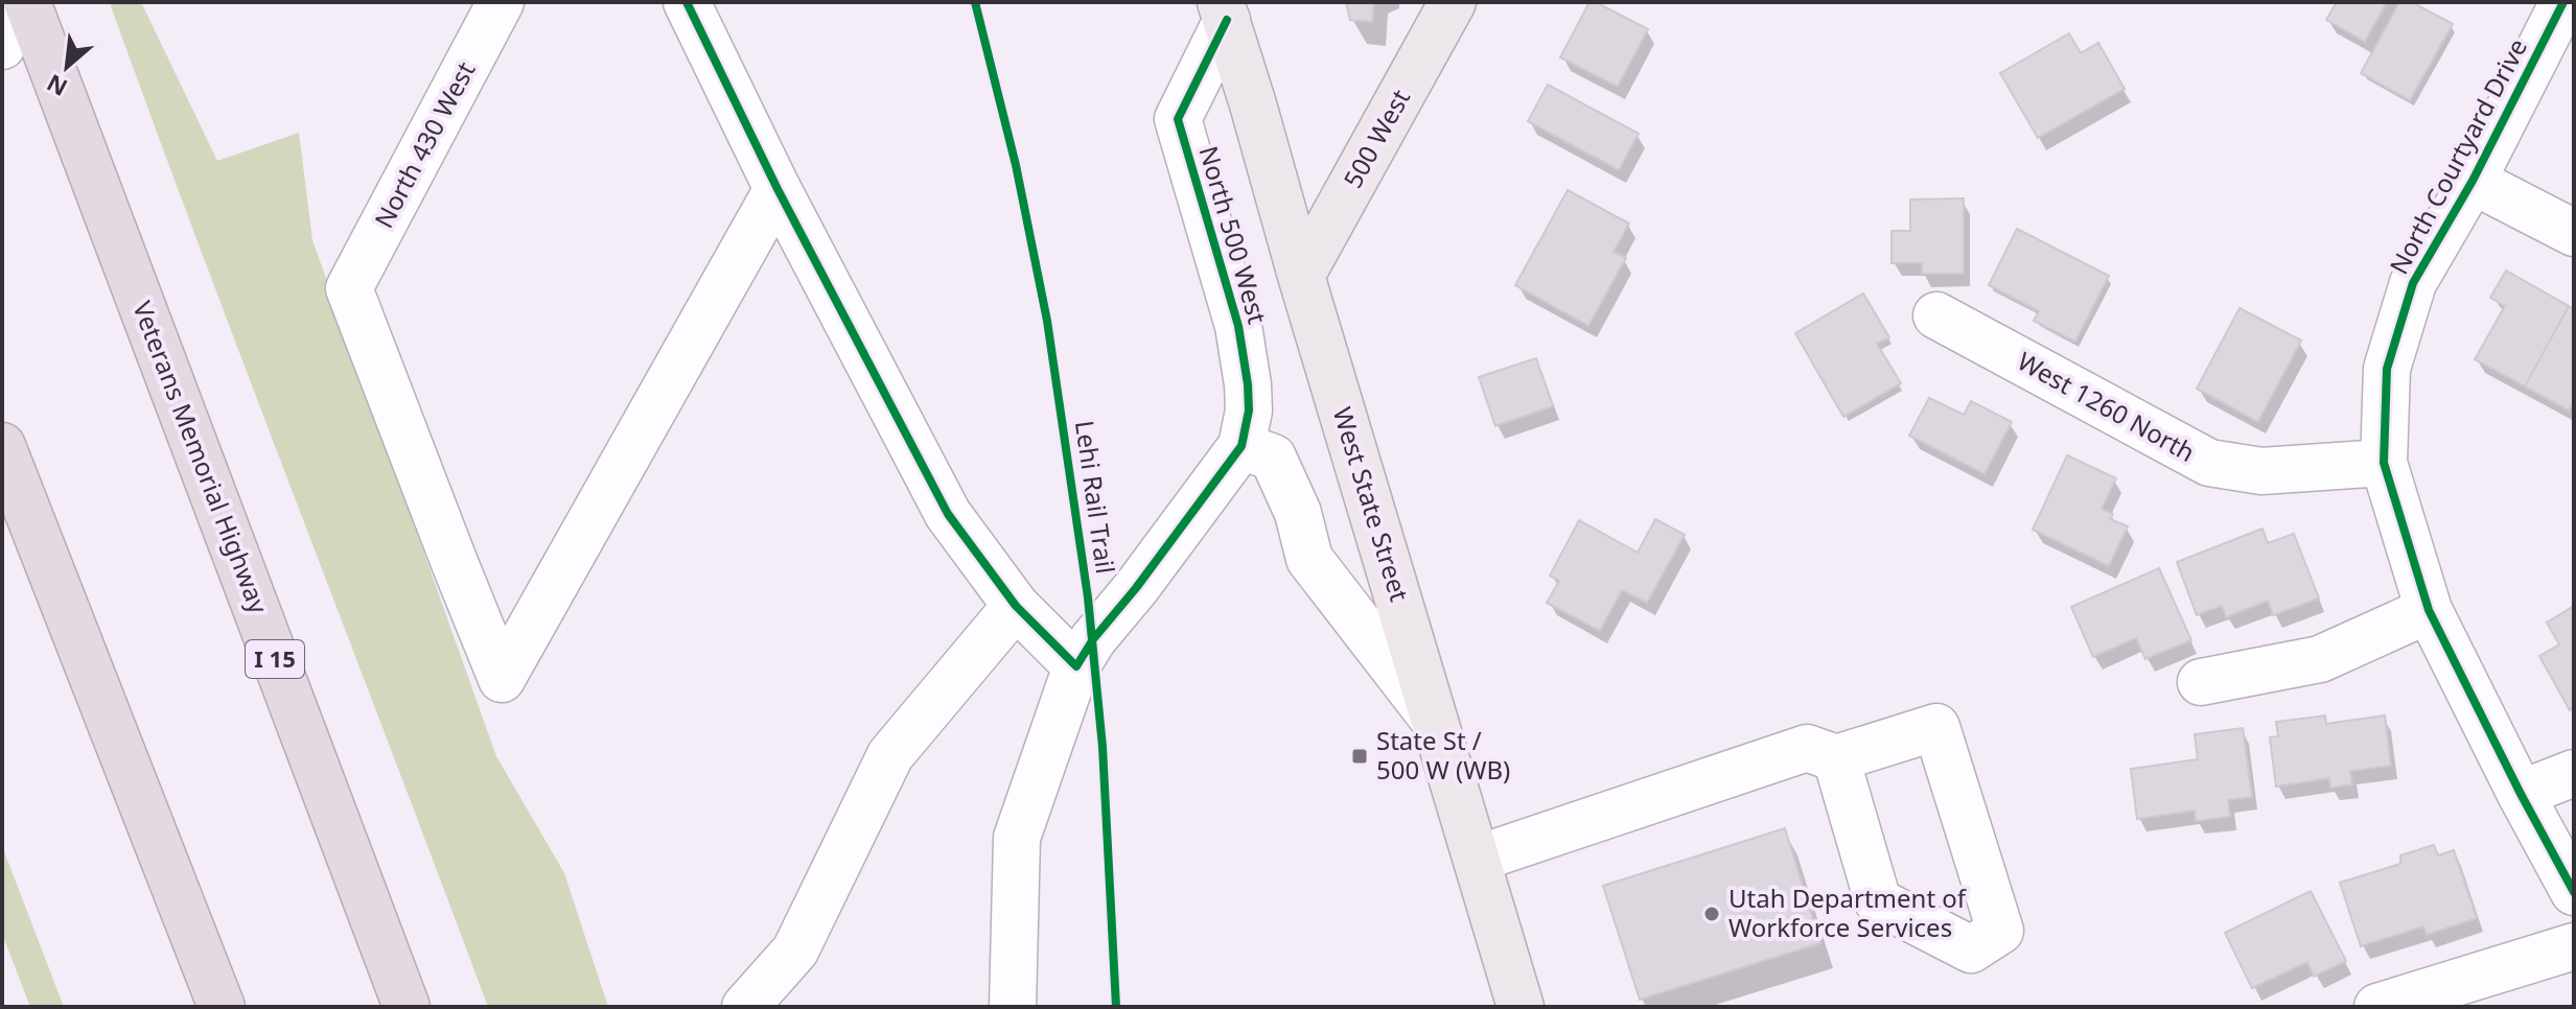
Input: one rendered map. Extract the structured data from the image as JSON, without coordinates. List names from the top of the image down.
{
  "streets": {
    "highway": ["Veterans Memorial Highway", "I 15"],
    "main road": ["500 West", "West State Street"],
    "street": [
      "North 430 West",
      "North Courtyard Drive",
      "North 500 West",
      "West 1260 North"
    ],
    "cycle path": ["Lehi Rail Trail"]
  },
  "crossings": [
    ["500 West", "West State Street"],
    ["North Courtyard Drive", "West 1260 North"],
    ["North 500 West", "West State Street"]
  ],
  "places": {
    "transit": ["State St / 500 W (WB)"],
    "other": ["Utah Department of Workforce Services"]
  },
  "north": "bottom left"
}
